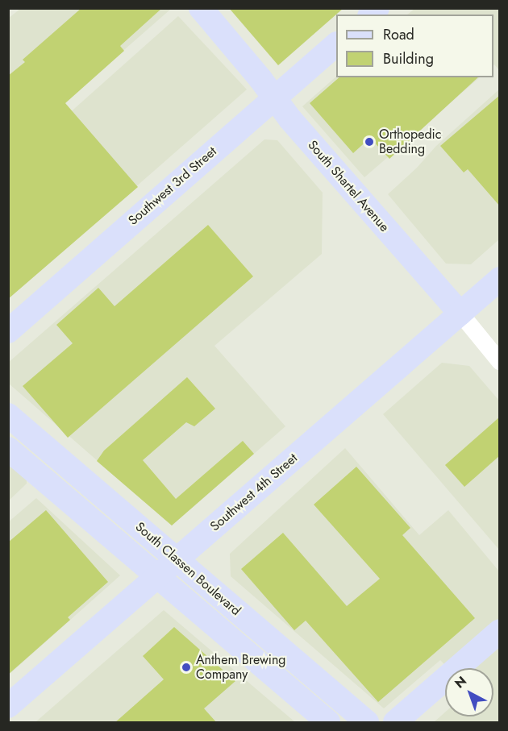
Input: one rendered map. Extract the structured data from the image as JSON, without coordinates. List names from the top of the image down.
{
  "streets": {
    "street": [
      "Southwest 3rd Street",
      "South Shartel Avenue",
      "Southwest 4th Street",
      "South Classen Boulevard"
    ]
  },
  "crossings": [
    ["Southwest 3rd Street", "South Shartel Avenue"],
    ["South Shartel Avenue", "Southwest 4th Street"],
    ["Southwest 4th Street", "South Classen Boulevard"]
  ],
  "places": ["Orthopedic Bedding", "Anthem Brewing Company"],
  "legend": ["Road", "Building"],
  "north": "top left"
}
